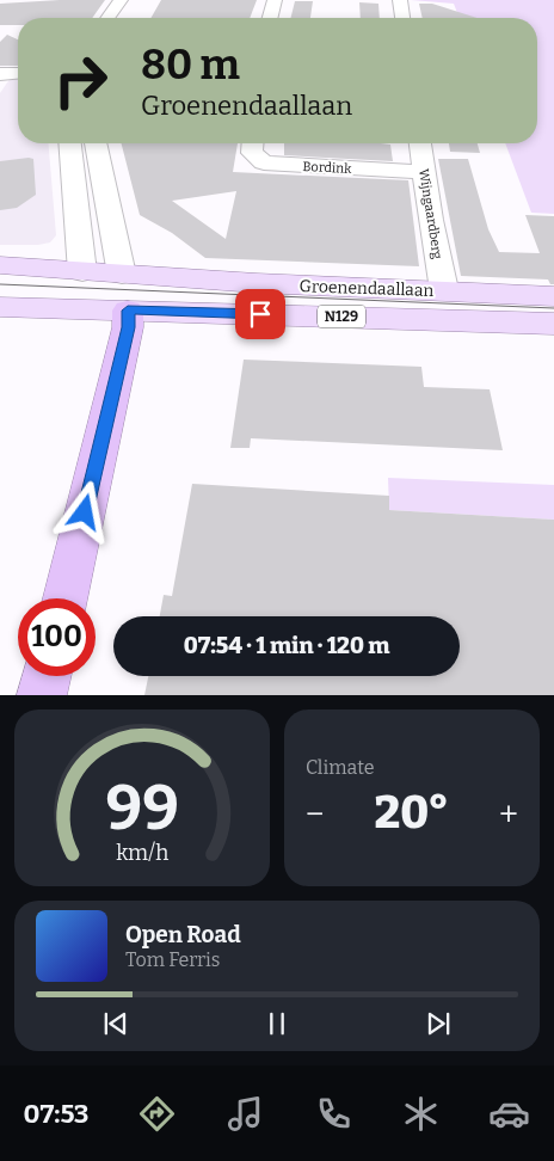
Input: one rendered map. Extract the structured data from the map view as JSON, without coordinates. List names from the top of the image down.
{
  "streets": {
    "main road": ["Groenendaallaan", "N129"],
    "street": ["Bordink", "Wijngaardberg"]
  },
  "crossings": [
    ["Bordink", "Wijngaardberg"],
    ["Wijngaardberg", "Groenendaallaan"]
  ],
  "page": {
    "turn": ["80 m", "Groenendaallaan"],
    "limit": "100",
    "trip": "07:54 · 1 min · 120 m",
    "tile": "Climate",
    "heat": ["−", "20°", "+"],
    "song": ["Open Road", "Tom Ferris"],
    "tabs": "07:53",
    "gauge": ["99", "km/h"]
  }
}
